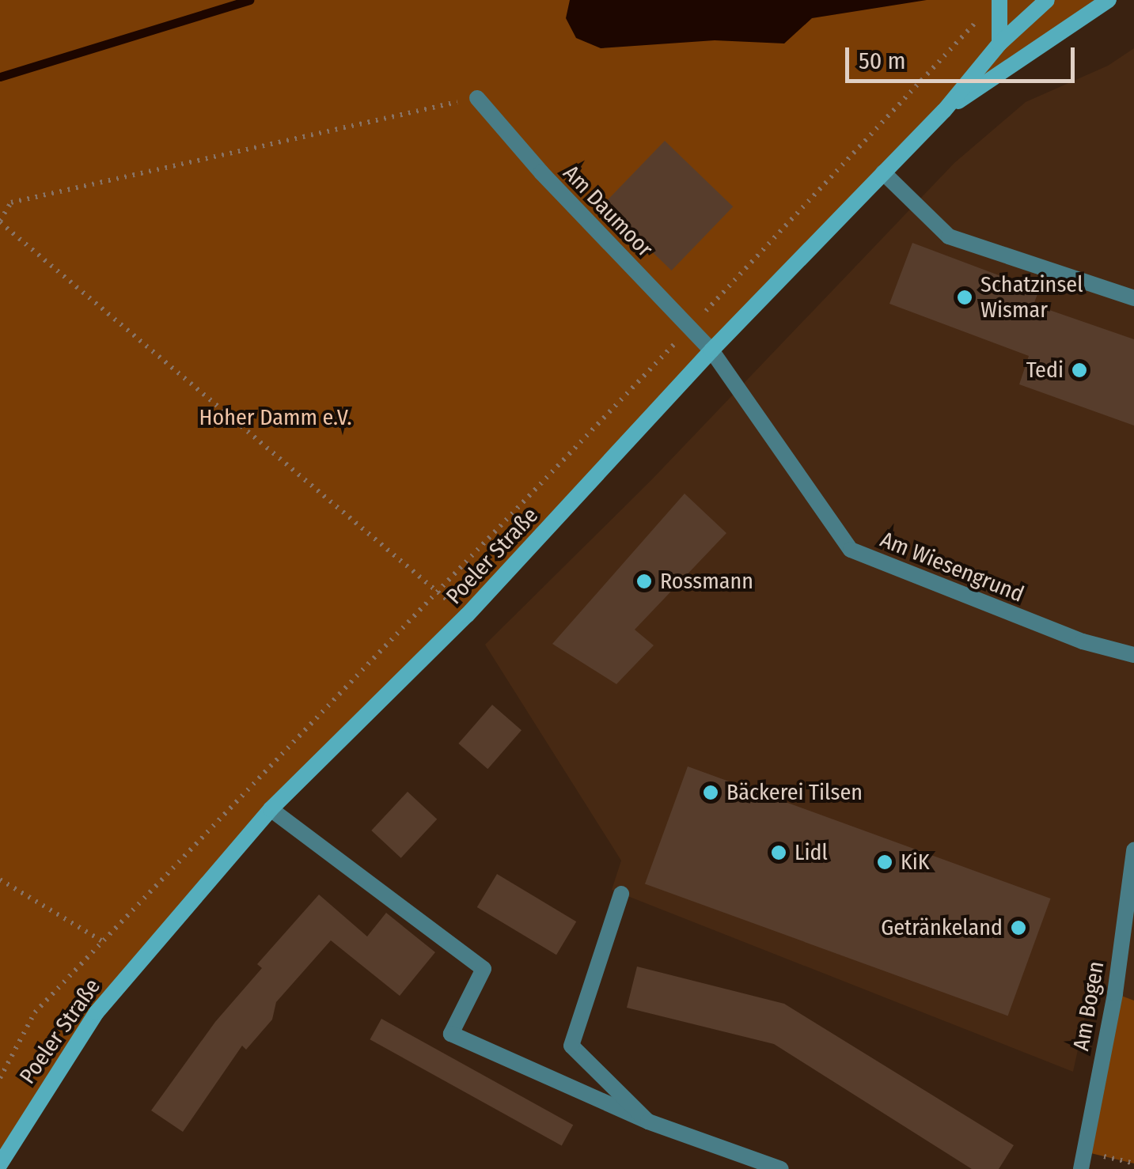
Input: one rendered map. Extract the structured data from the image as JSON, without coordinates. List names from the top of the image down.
{
  "streets": {
    "main road": ["Poeler Straße"],
    "street": ["Am Daumoor", "Am Wiesengrund", "Am Bogen"]
  },
  "crossings": [
    ["Am Daumoor", "Poeler Straße"],
    ["Am Daumoor", "Am Wiesengrund"],
    ["Poeler Straße", "Am Wiesengrund"]
  ],
  "parks": ["Hoher Damm e.V."],
  "places": [
    "Schatzinsel Wismar",
    "Tedi",
    "Rossmann",
    "Bäckerei Tilsen",
    "Lidl",
    "KiK",
    "Getränkeland"
  ],
  "scale_bar": "50 m"
}
